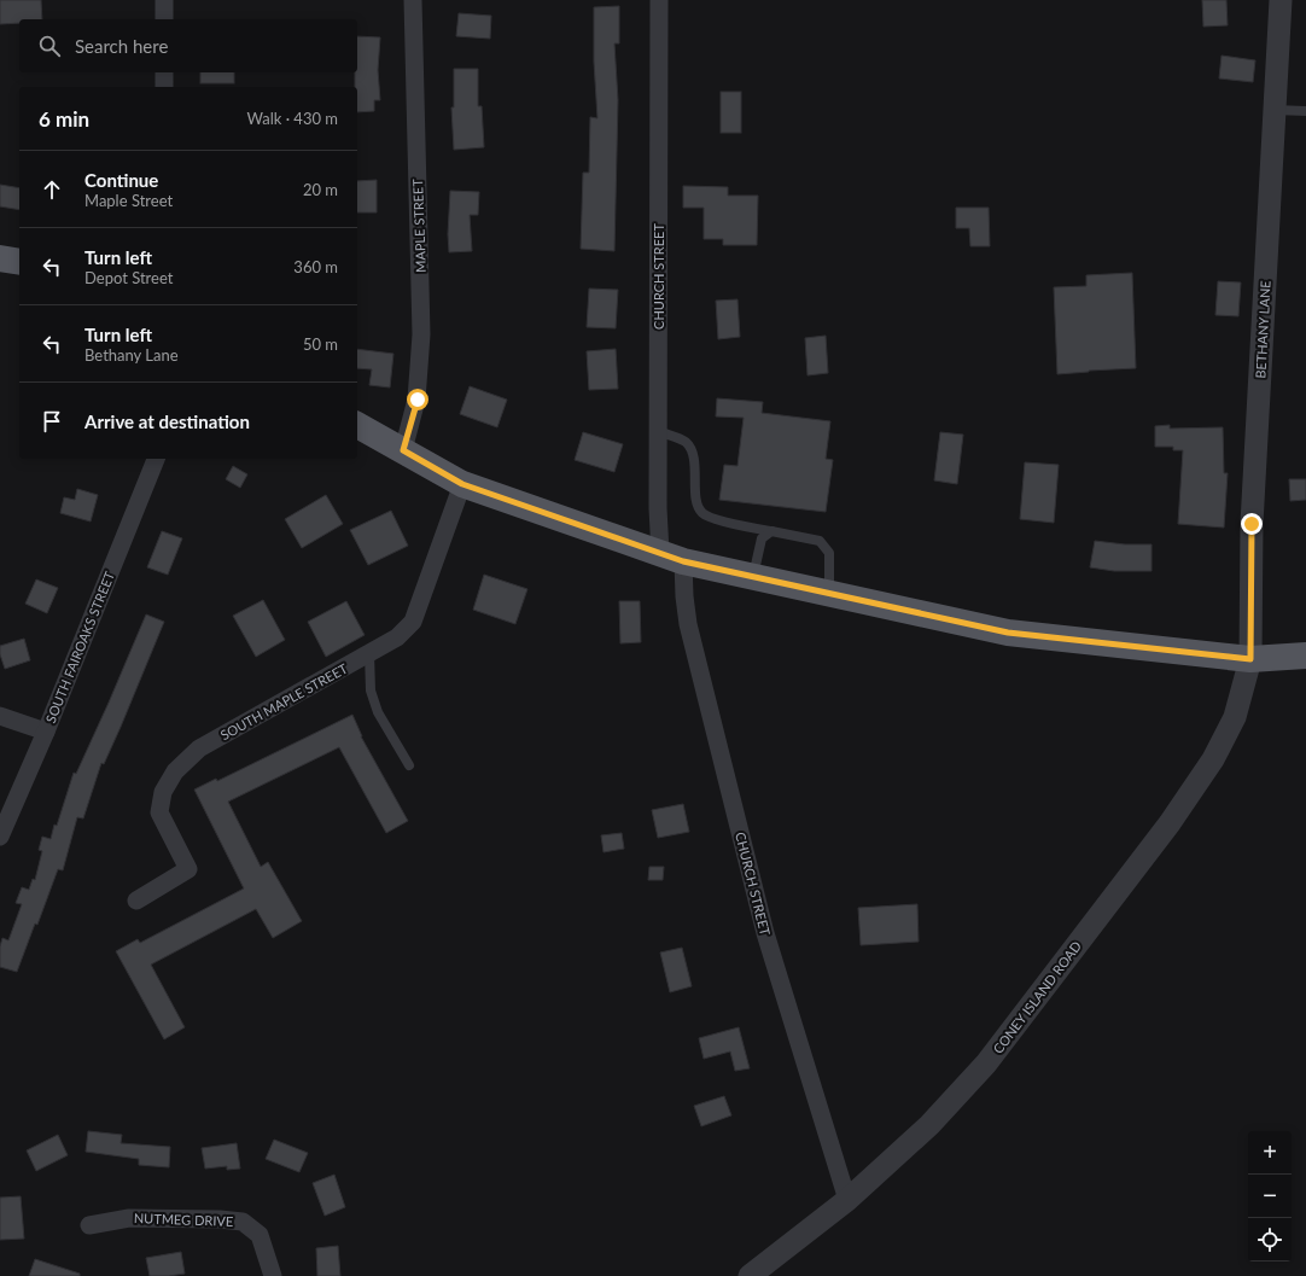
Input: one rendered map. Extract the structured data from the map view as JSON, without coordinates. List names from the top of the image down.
{
  "streets": {
    "street": [
      "MAPLE STREET",
      "CHURCH STREET",
      "BETHANY LANE",
      "SOUTH FAIROAKS STREET",
      "SOUTH MAPLE STREET",
      "CONEY ISLAND ROAD",
      "NUTMEG DRIVE"
    ]
  },
  "crossings": [
    ["CHURCH STREET", "CONEY ISLAND ROAD"],
    ["BETHANY LANE", "CONEY ISLAND ROAD"]
  ],
  "page": {
    "search": "Search here",
    "heading": ["6 min", "Walk · 430 m"],
    "list": [
      ["Continue", "Maple Street", "20 m"],
      ["Turn left", "Depot Street", "360 m"],
      ["Turn left", "Bethany Lane", "50 m"],
      "Arrive at destination"
    ],
    "map_buttons": ["+", "−"]
  }
}
